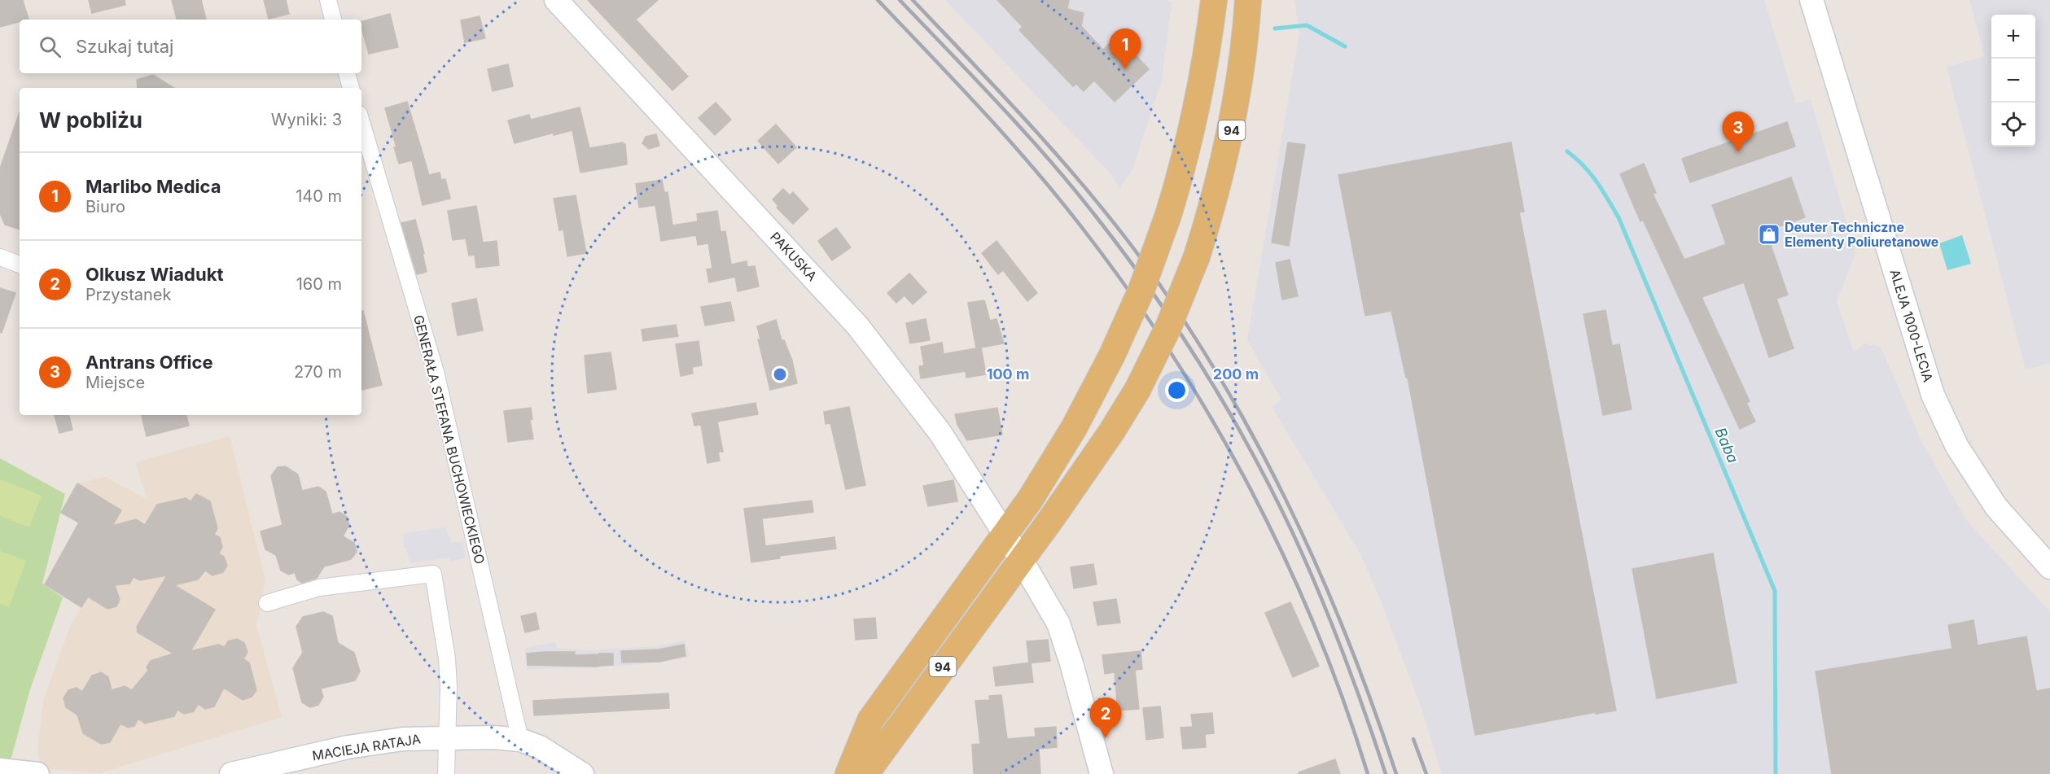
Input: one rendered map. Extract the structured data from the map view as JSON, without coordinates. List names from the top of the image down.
{
  "streets": {
    "main road": ["94"],
    "street": [
      "PAKUSKA",
      "ALEJA 1000-LECIA",
      "GENERAŁA STEFANA BUCHOWIECKIEGO",
      "MACIEJA RATAJA"
    ]
  },
  "crossings": [
    ["94", "PAKUSKA"],
    ["GENERAŁA STEFANA BUCHOWIECKIEGO", "MACIEJA RATAJA"]
  ],
  "water": ["Baba"],
  "places": {
    "shop": ["Deuter Techniczne Elementy Poliuretanowe"]
  },
  "page": {
    "map_buttons": ["+", "−"],
    "search": "Szukaj tutaj",
    "pins": ["1", "3", "2"],
    "heading": ["W pobliżu", "Wyniki: 3"],
    "list": [
      {
        "mark": "1",
        "name": "Marlibo Medica",
        "note": "Biuro",
        "value": "140 m"
      },
      {
        "mark": "2",
        "name": "Olkusz Wiadukt",
        "note": "Przystanek",
        "value": "160 m"
      },
      {
        "mark": "3",
        "name": "Antrans Office",
        "note": "Miejsce",
        "value": "270 m"
      }
    ]
  },
  "rings": ["100 m", "200 m"]
}
